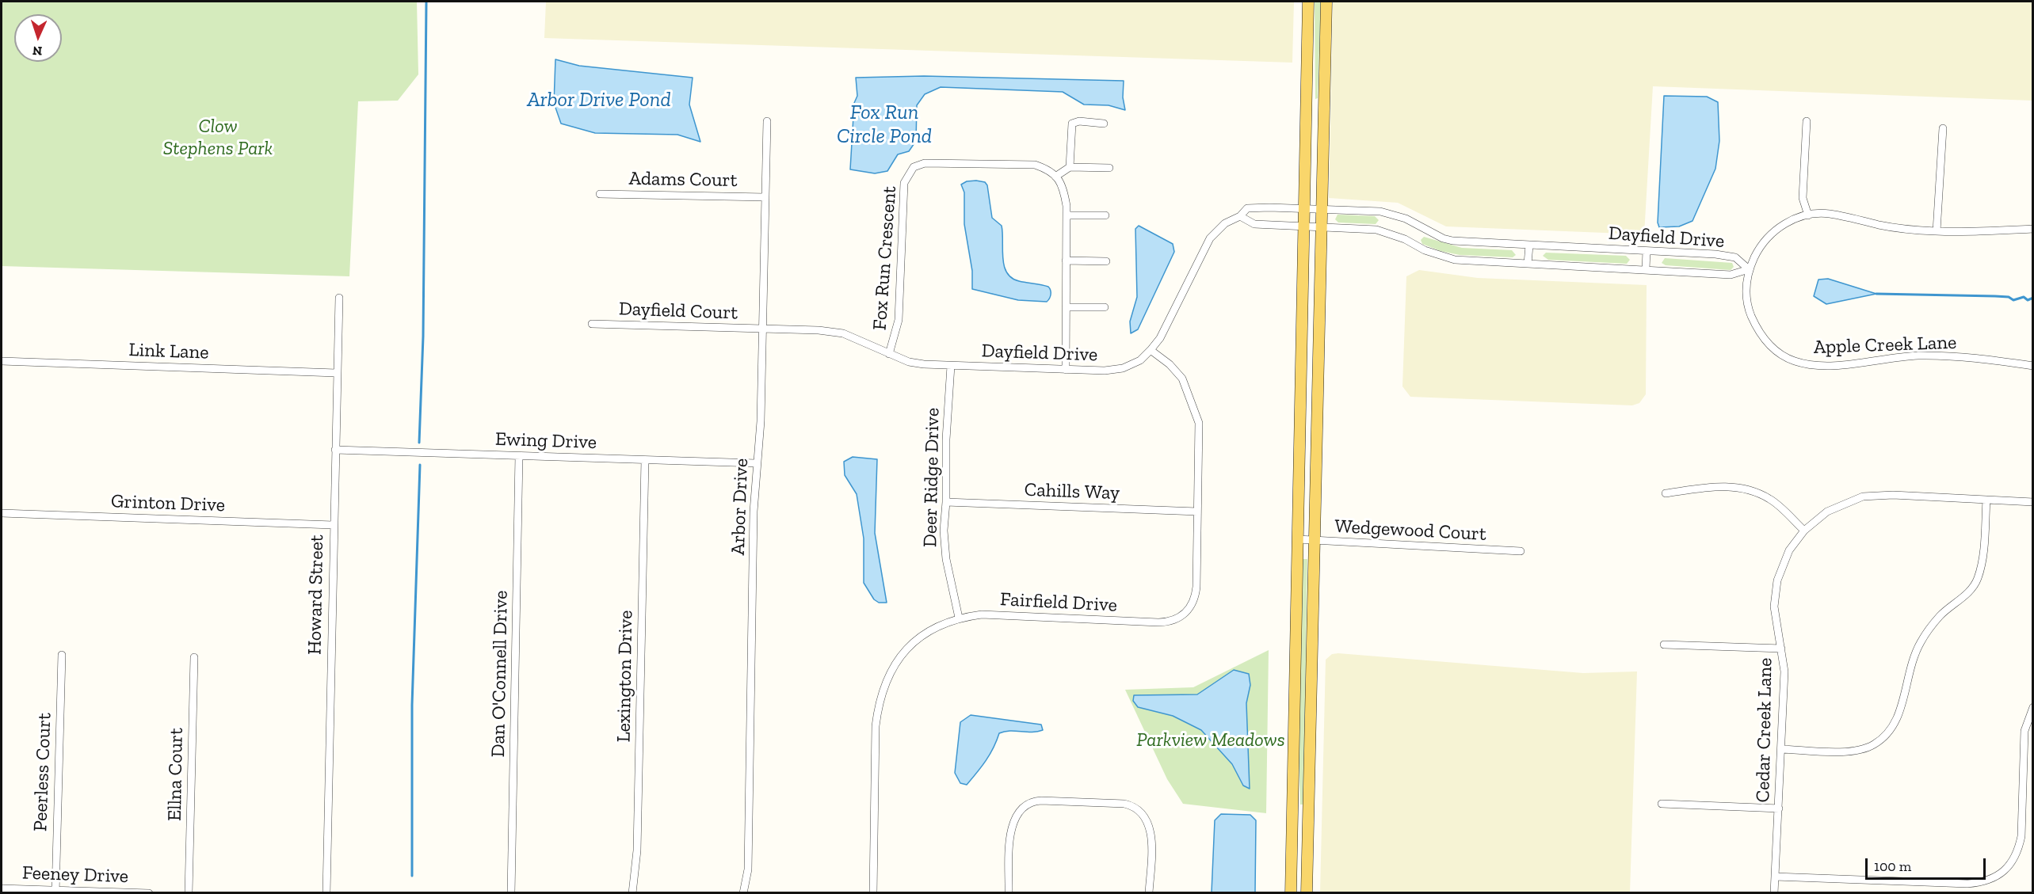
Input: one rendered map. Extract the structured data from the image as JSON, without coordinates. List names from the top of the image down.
{
  "streets": {
    "street": [
      "Adams Court",
      "Dayfield Drive",
      "Fox Run Crescent",
      "Dayfield Court",
      "Apple Creek Lane",
      "Link Lane",
      "Ewing Drive",
      "Deer Ridge Drive",
      "Cahills Way",
      "Grinton Drive",
      "Arbor Drive",
      "Wedgewood Court",
      "Howard Street",
      "Fairfield Drive",
      "Dan O'Connell Drive",
      "Lexington Drive",
      "Cedar Creek Lane",
      "Peerless Court",
      "Ellna Court",
      "Feeney Drive"
    ]
  },
  "crossings": [
    ["Adams Court", "Arbor Drive"],
    ["Dayfield Drive", "Fox Run Crescent"],
    ["Dayfield Drive", "Dayfield Court"],
    ["Dayfield Drive", "Apple Creek Lane"],
    ["Dayfield Drive", "Deer Ridge Drive"],
    ["Dayfield Drive", "Arbor Drive"],
    ["Dayfield Drive", "Fairfield Drive"],
    ["Dayfield Court", "Arbor Drive"],
    ["Link Lane", "Howard Street"],
    ["Ewing Drive", "Arbor Drive"],
    ["Ewing Drive", "Howard Street"],
    ["Ewing Drive", "Dan O'Connell Drive"],
    ["Ewing Drive", "Lexington Drive"],
    ["Deer Ridge Drive", "Cahills Way"],
    ["Deer Ridge Drive", "Fairfield Drive"],
    ["Cahills Way", "Fairfield Drive"],
    ["Grinton Drive", "Howard Street"],
    ["Peerless Court", "Feeney Drive"]
  ],
  "water": ["Arbor Drive Pond", "Fox Run Circle Pond"],
  "parks": ["Clow Stephens Park", "Parkview Meadows"],
  "scale_bar": "100 m",
  "north": "bottom"
}
